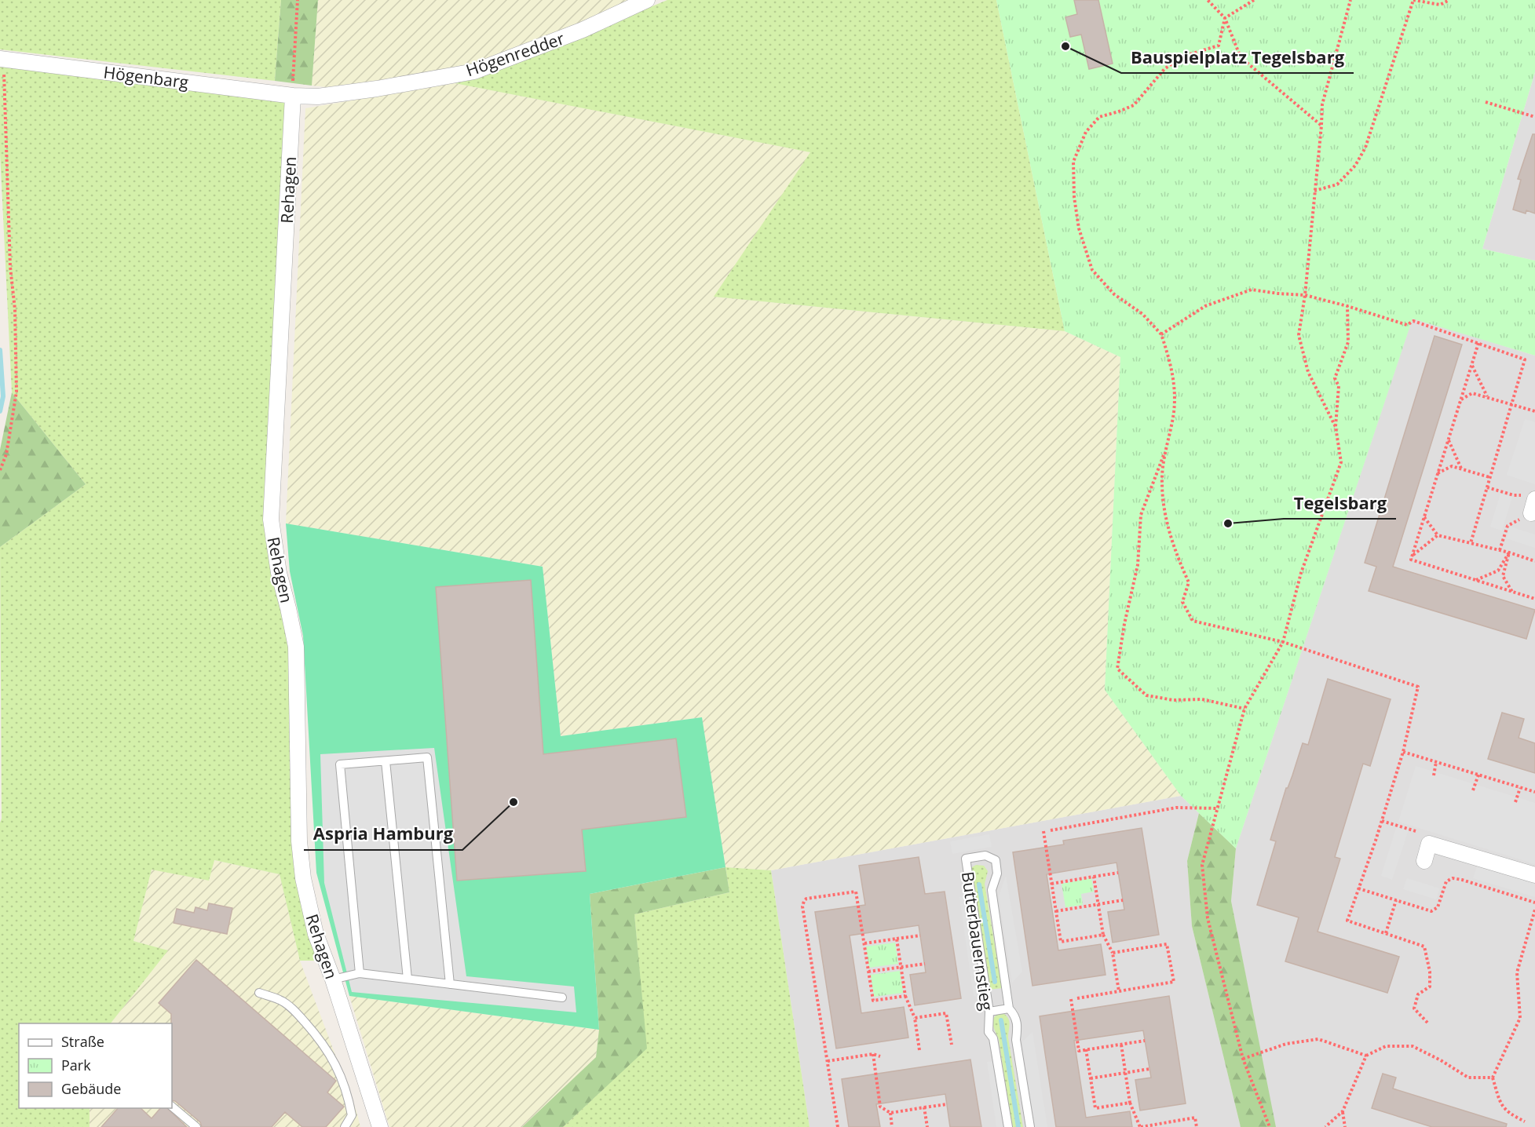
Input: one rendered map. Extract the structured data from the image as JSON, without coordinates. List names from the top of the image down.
{
  "streets": {
    "street": ["Högenredder", "Högenbarg", "Rehagen"],
    "lane": ["Butterbauernstieg"]
  },
  "crossings": [
    ["Högenredder", "Högenbarg"],
    ["Högenredder", "Rehagen"],
    ["Högenbarg", "Rehagen"]
  ],
  "places": ["Bauspielplatz Tegelsbarg", "Tegelsbarg", "Aspria Hamburg"],
  "legend": ["Straße", "Park", "Gebäude"]
}
